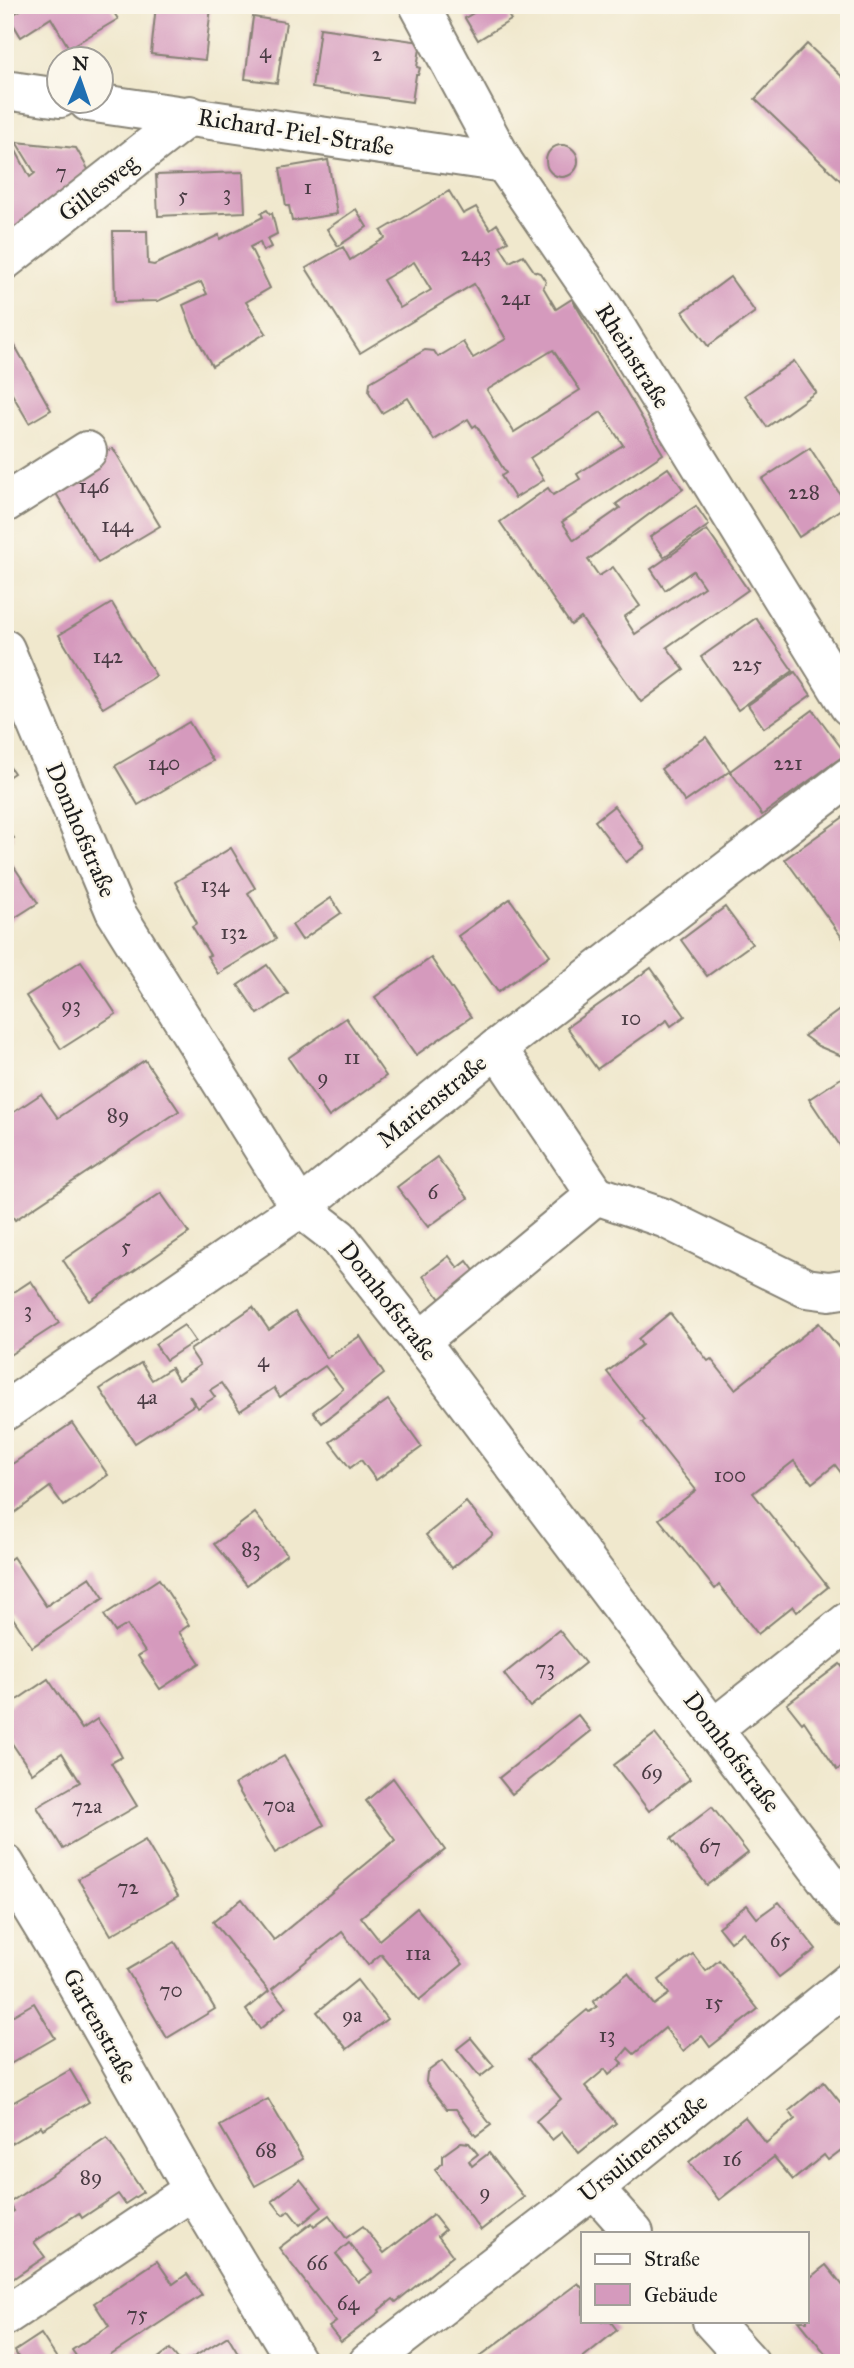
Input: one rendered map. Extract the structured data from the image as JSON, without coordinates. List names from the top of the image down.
{
  "streets": {
    "street": [
      "Richard-Piel-Straße",
      "Gillesweg",
      "Rheinstraße",
      "Domhofstraße",
      "Marienstraße",
      "Gartenstraße",
      "Ursulinenstraße"
    ]
  },
  "crossings": [
    ["Richard-Piel-Straße", "Gillesweg"],
    ["Richard-Piel-Straße", "Rheinstraße"],
    ["Domhofstraße", "Marienstraße"]
  ],
  "house_numbers": [
    "4",
    "2",
    "7",
    "1",
    "3",
    "5",
    "243",
    "241",
    "146",
    "228",
    "144",
    "142",
    "225",
    "140",
    "221",
    "134",
    "132",
    "93",
    "10",
    "11",
    "9",
    "89",
    "6",
    "5",
    "3",
    "4",
    "4a",
    "100",
    "83",
    "73",
    "69",
    "70a",
    "72a",
    "67",
    "72",
    "65",
    "11a",
    "70",
    "15",
    "9a",
    "13",
    "68",
    "16",
    "89",
    "9",
    "66",
    "64",
    "75"
  ],
  "legend": ["Straße", "Gebäude"],
  "north": "top"
}
